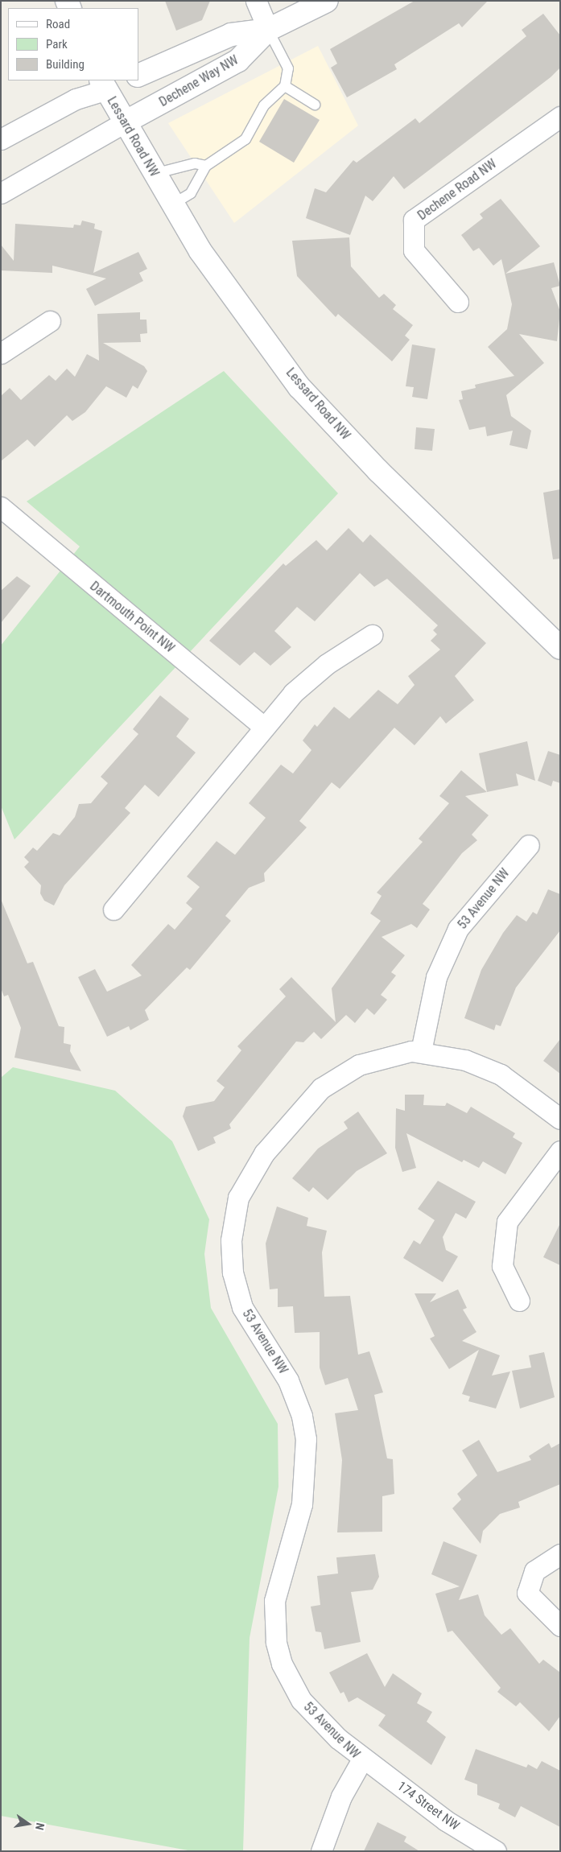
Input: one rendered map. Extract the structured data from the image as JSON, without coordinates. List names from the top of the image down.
{
  "streets": {
    "main road": ["Dechene Way NW", "Lessard Road NW"],
    "street": [
      "Dechene Road NW",
      "Dartmouth Point NW",
      "53 Avenue NW",
      "174 Street NW"
    ]
  },
  "crossings": [
    ["Dechene Way NW", "Lessard Road NW"],
    ["53 Avenue NW", "174 Street NW"]
  ],
  "legend": ["Road", "Park", "Building"],
  "north": "right"
}
